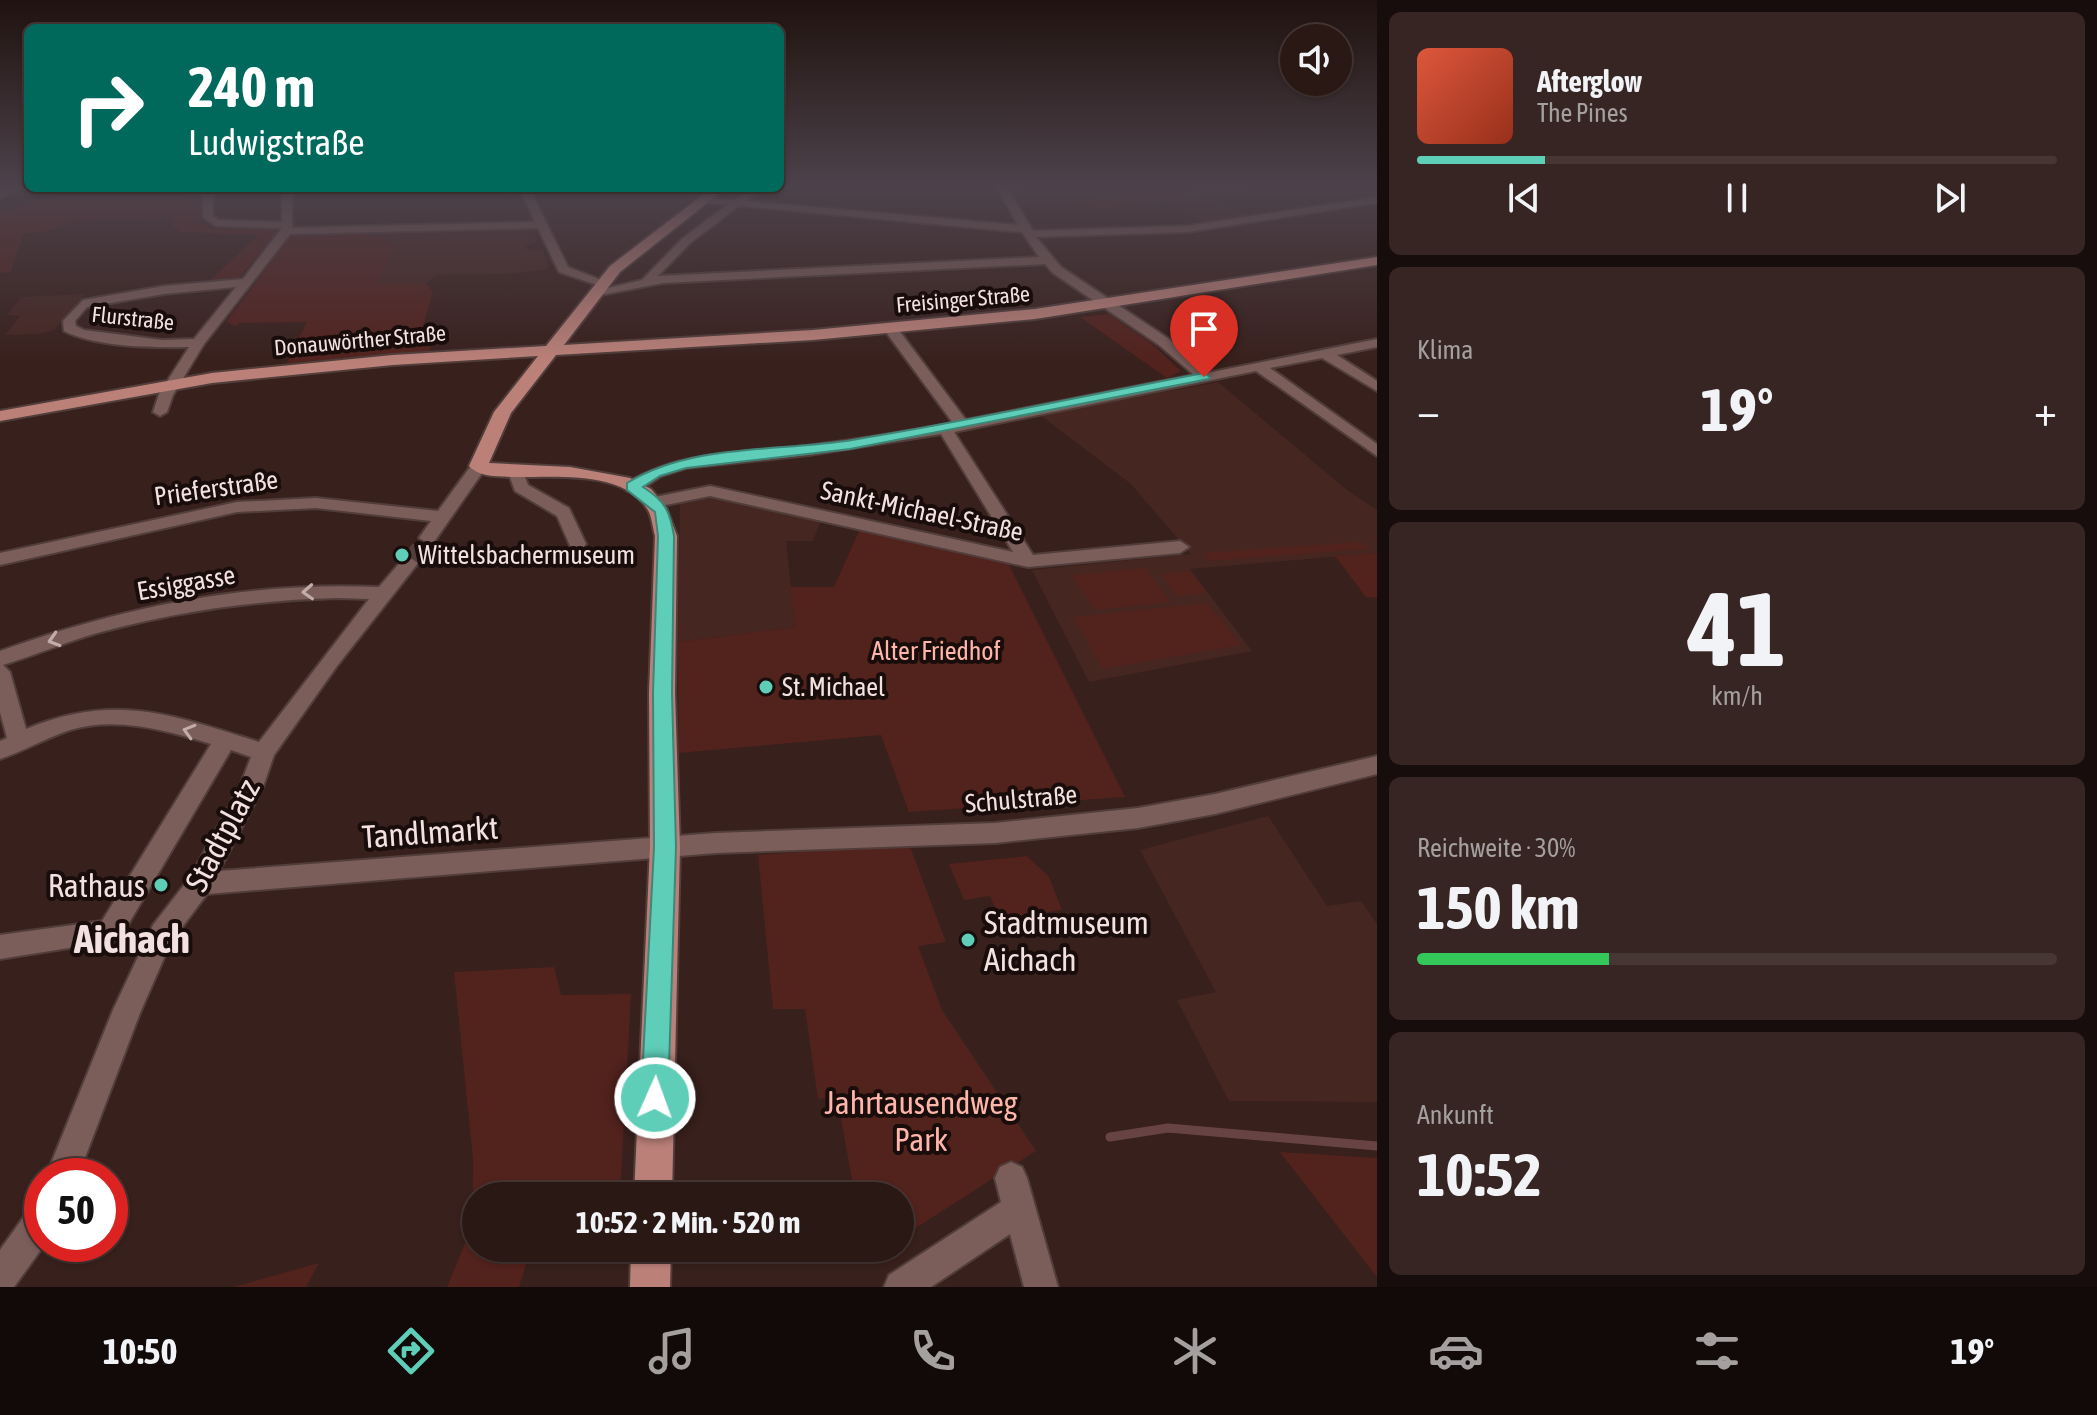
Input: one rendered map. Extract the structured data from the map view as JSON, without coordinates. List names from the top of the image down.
{
  "streets": {
    "main road": ["Freisinger Straße", "Donauwörther Straße"],
    "street": [
      "Flurstraße",
      "Prieferstraße",
      "Sankt-Michael-Straße",
      "Essiggasse",
      "Schulstraße",
      "Tandlmarkt",
      "Stadtplatz"
    ]
  },
  "crossings": [
    ["Freisinger Straße", "Donauwörther Straße"],
    ["Flurstraße", "Donauwörther Straße"],
    ["Essiggasse", "Stadtplatz"],
    ["Schulstraße", "Tandlmarkt"],
    ["Tandlmarkt", "Stadtplatz"]
  ],
  "districts": ["Aichach"],
  "parks": ["Alter Friedhof", "Jahrtausendweg Park"],
  "places": [
    "Wittelsbachermuseum",
    "St. Michael",
    "Rathaus",
    "Stadtmuseum Aichach"
  ],
  "page": {
    "turn": ["240 m", "Ludwigstraße"],
    "song": ["Afterglow", "The Pines"],
    "tile": [
      "Klima",
      ["41", "km/h"],
      ["Reichweite · 30%", "150 km"],
      ["Ankunft", "10:52"]
    ],
    "heat": ["−", "19°", "+"],
    "limit": "50",
    "trip": "10:52 · 2 Min. · 520 m",
    "tabs": ["10:50", "19°"]
  }
}
